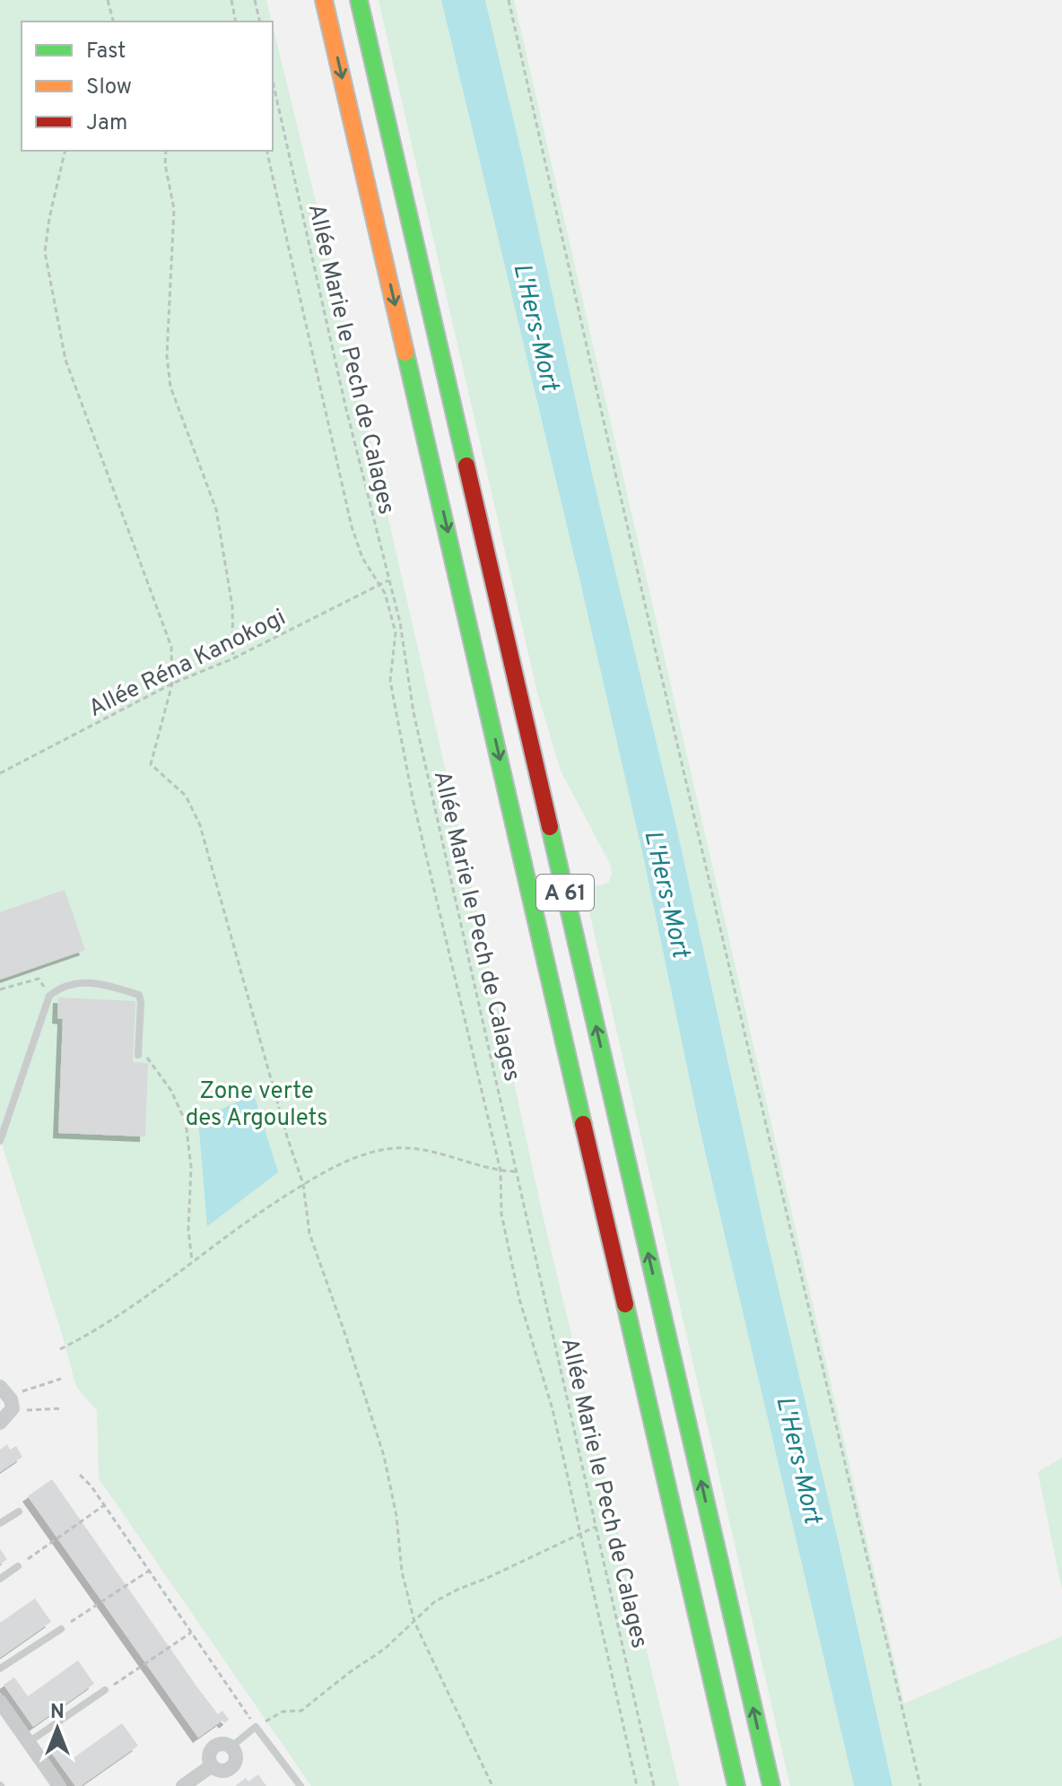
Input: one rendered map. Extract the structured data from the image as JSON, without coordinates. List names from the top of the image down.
{
  "streets": {
    "highway": ["A 61"],
    "path": ["Allée Marie le Pech de Calages", "Allée Réna Kanokogi"]
  },
  "crossings": [
    ["Allée Marie le Pech de Calages", "Allée Réna Kanokogi"]
  ],
  "water": ["L'Hers-Mort"],
  "parks": ["Zone verte des Argoulets"],
  "legend": ["Fast", "Slow", "Jam"],
  "north": "top"
}
